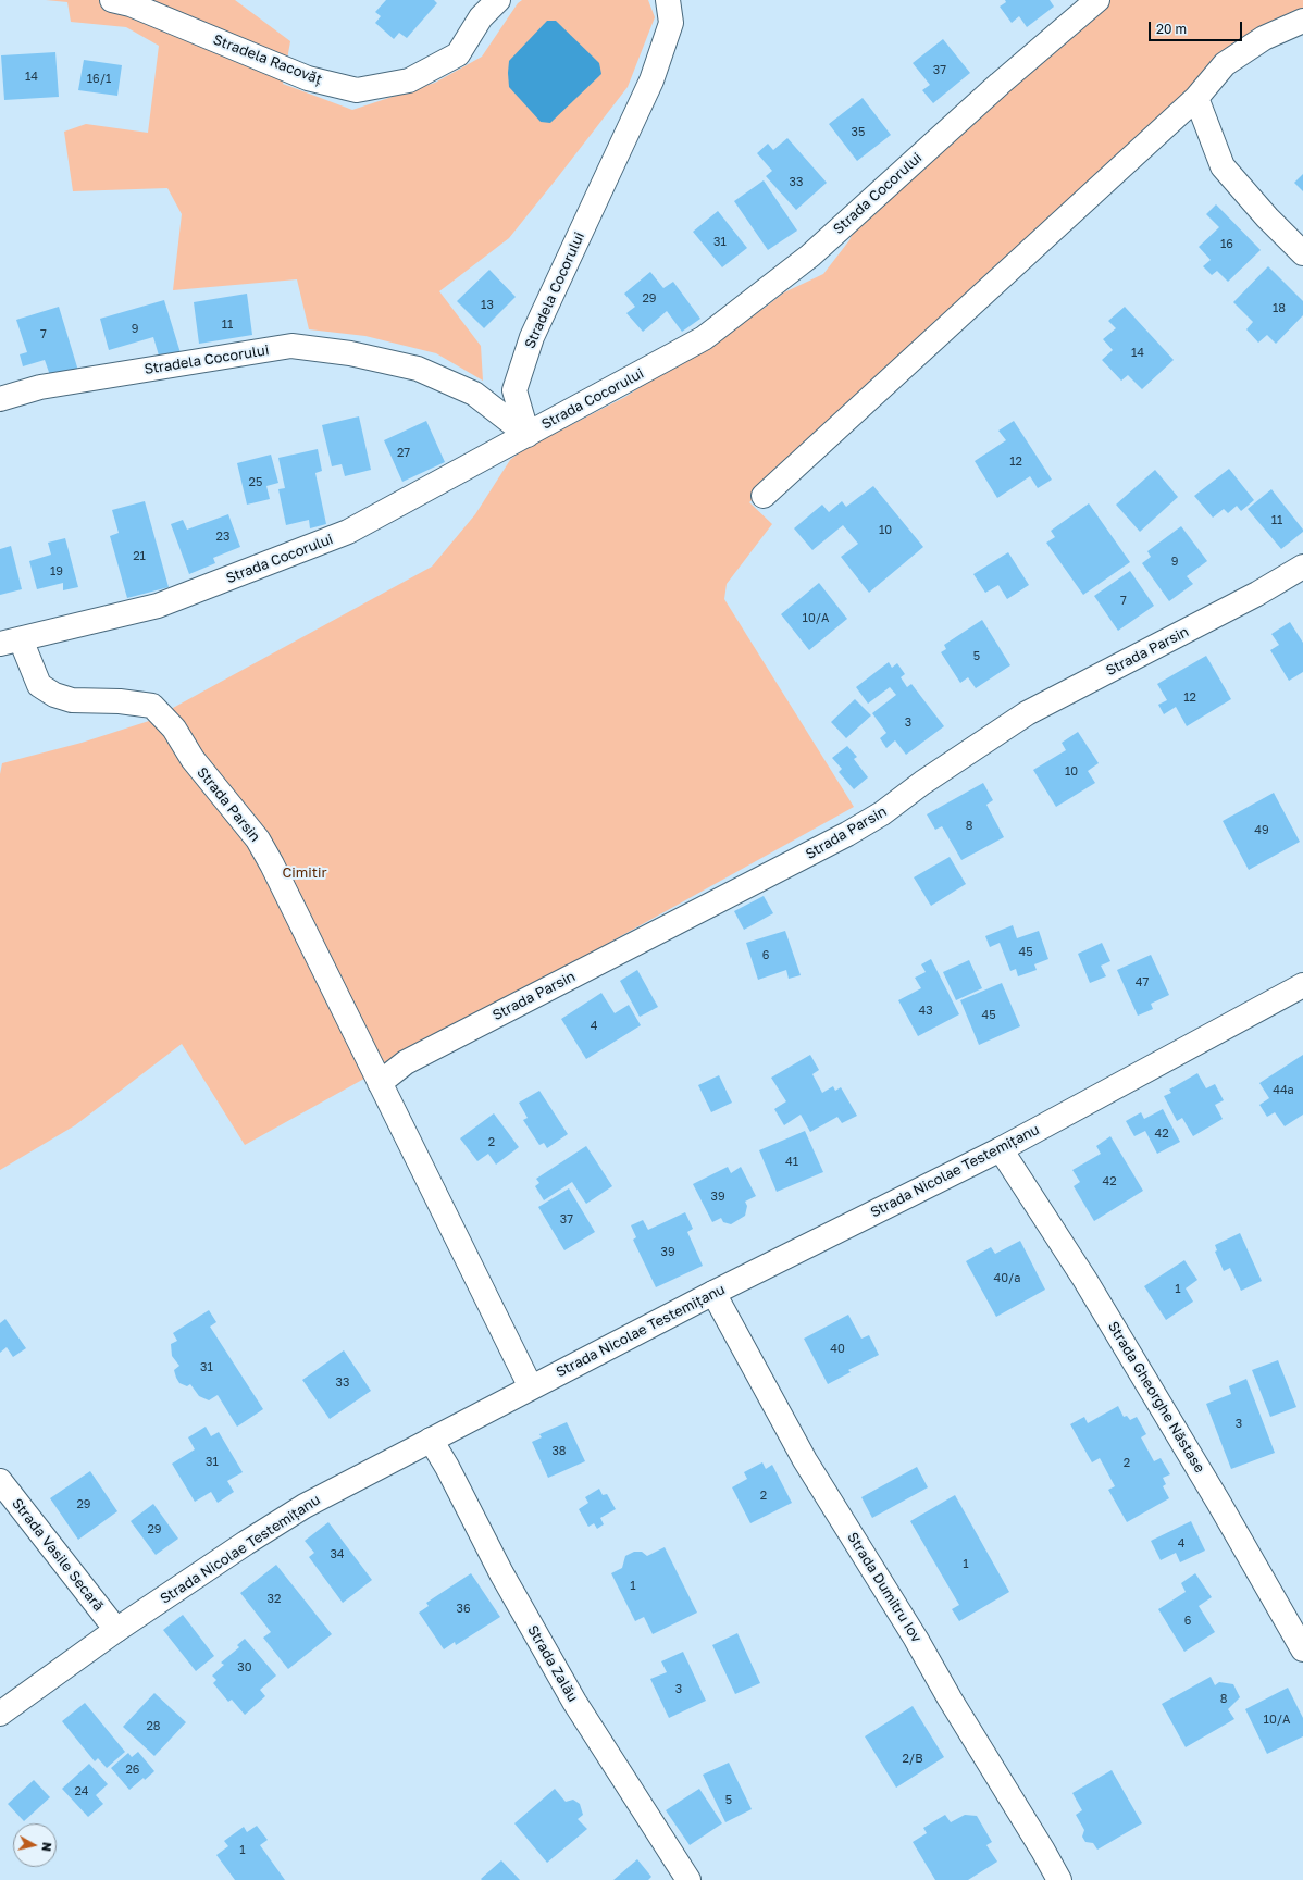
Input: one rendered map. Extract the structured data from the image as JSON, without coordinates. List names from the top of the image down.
{
  "streets": {
    "street": [
      "Stradela Racovăț",
      "Strada Cocorului",
      "Stradela Cocorului",
      "Strada Parsin",
      "Strada Nicolae Testemițanu",
      "Strada Gheorghe Năstase",
      "Strada Vasile Secară",
      "Strada Dumitru Iov",
      "Strada Zalău"
    ]
  },
  "crossings": [
    ["Strada Cocorului", "Stradela Cocorului"],
    ["Strada Cocorului", "Strada Parsin"],
    ["Strada Parsin", "Strada Nicolae Testemițanu"],
    ["Strada Nicolae Testemițanu", "Strada Gheorghe Năstase"],
    ["Strada Nicolae Testemițanu", "Strada Vasile Secară"],
    ["Strada Nicolae Testemițanu", "Strada Dumitru Iov"],
    ["Strada Nicolae Testemițanu", "Strada Zalău"]
  ],
  "parks": ["Cimitir"],
  "house_numbers": [
    "37",
    "14",
    "16/1",
    "35",
    "33",
    "31",
    "16",
    "29",
    "13",
    "18",
    "11",
    "9",
    "7",
    "14",
    "27",
    "12",
    "25",
    "11",
    "10",
    "23",
    "21",
    "9",
    "19",
    "7",
    "10/A",
    "5",
    "12",
    "3",
    "10",
    "8",
    "49",
    "45",
    "6",
    "47",
    "43",
    "45",
    "4",
    "44a",
    "42",
    "2",
    "41",
    "42",
    "39",
    "37",
    "39",
    "40/a",
    "1",
    "40",
    "31",
    "33",
    "3",
    "38",
    "31",
    "2",
    "2",
    "29",
    "29",
    "4",
    "34",
    "1",
    "1",
    "32",
    "36",
    "6",
    "30",
    "3",
    "8",
    "10/A",
    "28",
    "2/B",
    "26",
    "24",
    "5",
    "1"
  ],
  "scale_bar": "20 m",
  "north": "right"
}
